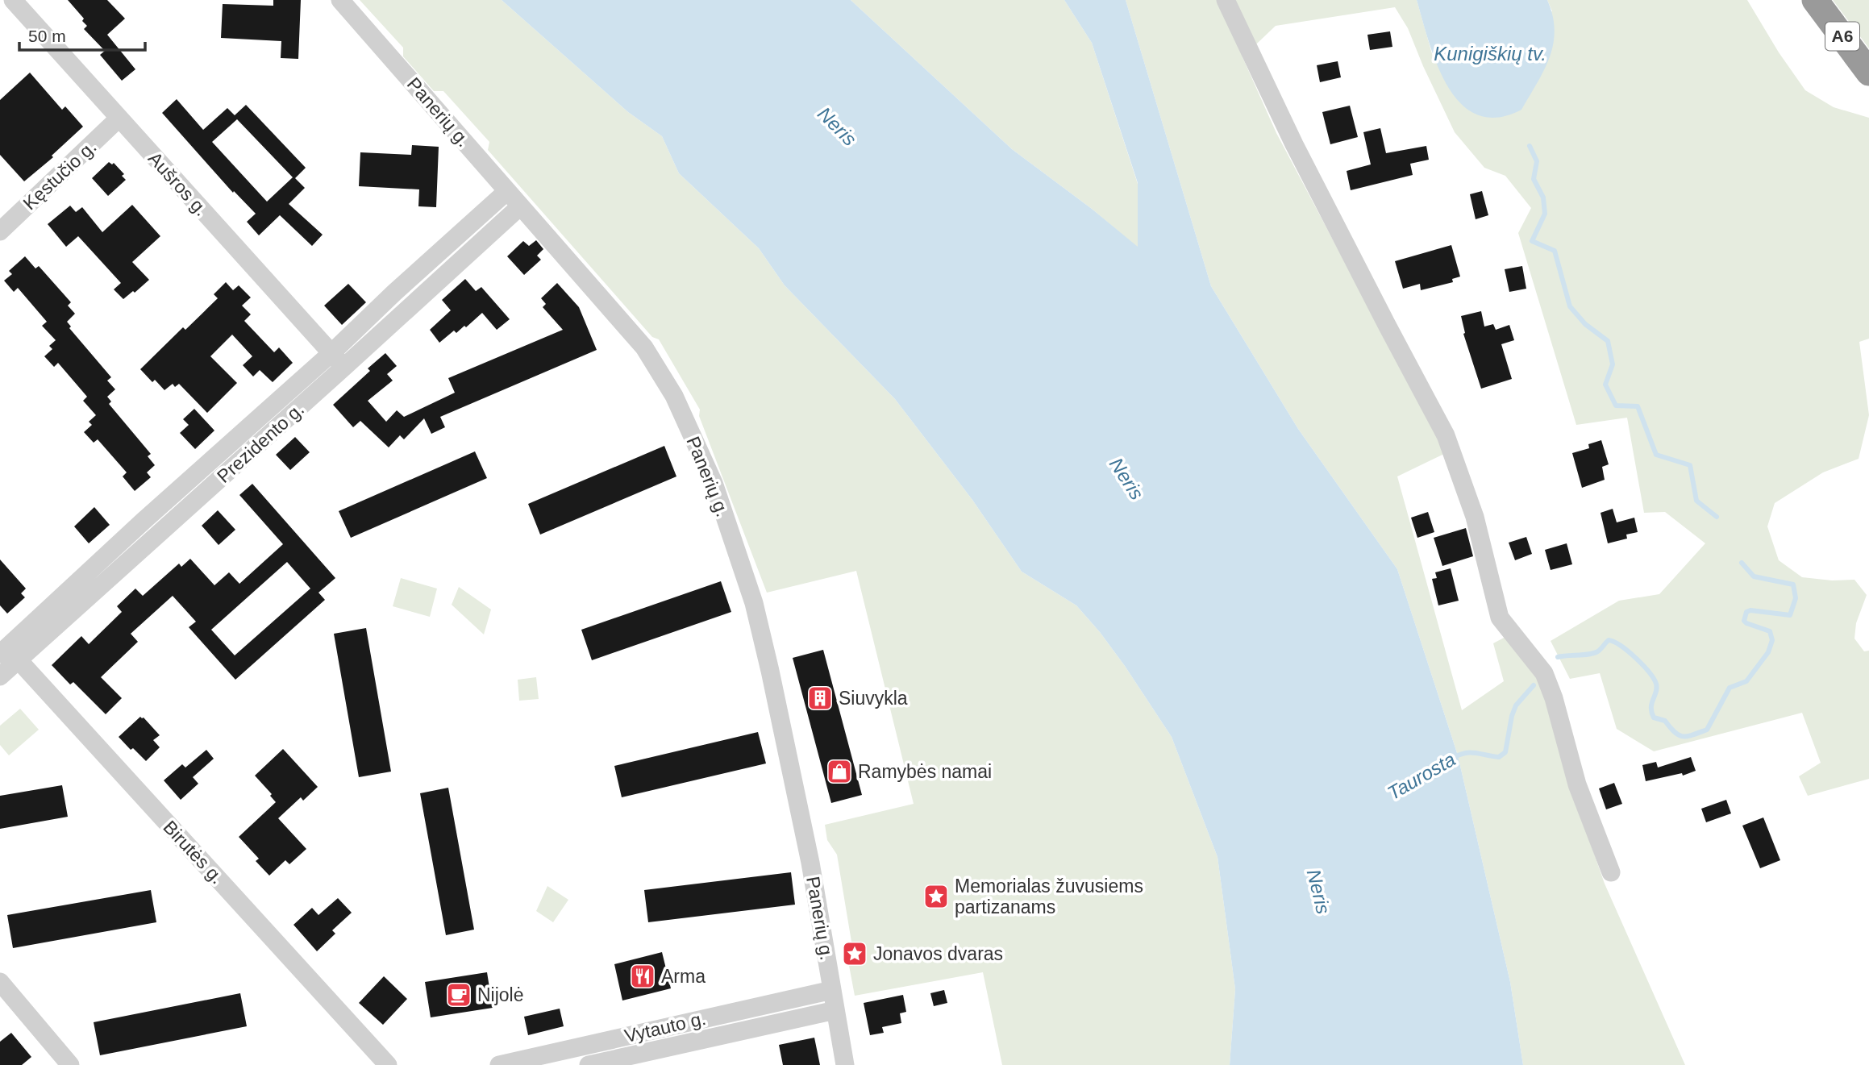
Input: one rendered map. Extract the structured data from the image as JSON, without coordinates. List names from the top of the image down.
{
  "streets": {
    "highway": ["A6"],
    "street": [
      "Panerių g.",
      "Kęstučio g.",
      "Aušros g.",
      "Prezidento g.",
      "Birutės g.",
      "Vytauto g."
    ]
  },
  "crossings": [
    ["Panerių g.", "Prezidento g."],
    ["Panerių g.", "Vytauto g."],
    ["Kęstučio g.", "Aušros g."],
    ["Aušros g.", "Prezidento g."],
    ["Prezidento g.", "Birutės g."]
  ],
  "water": ["Kunigiškių tv.", "Neris", "Taurosta"],
  "places": {
    "building": ["Siuvykla"],
    "shop": ["Ramybės namai"],
    "place": ["Memorialas žuvusiems partizanams", "Jonavos dvaras"],
    "restaurant": ["Arma"],
    "cafe": ["Nijolė"]
  },
  "scale_bar": "50 m"
}
